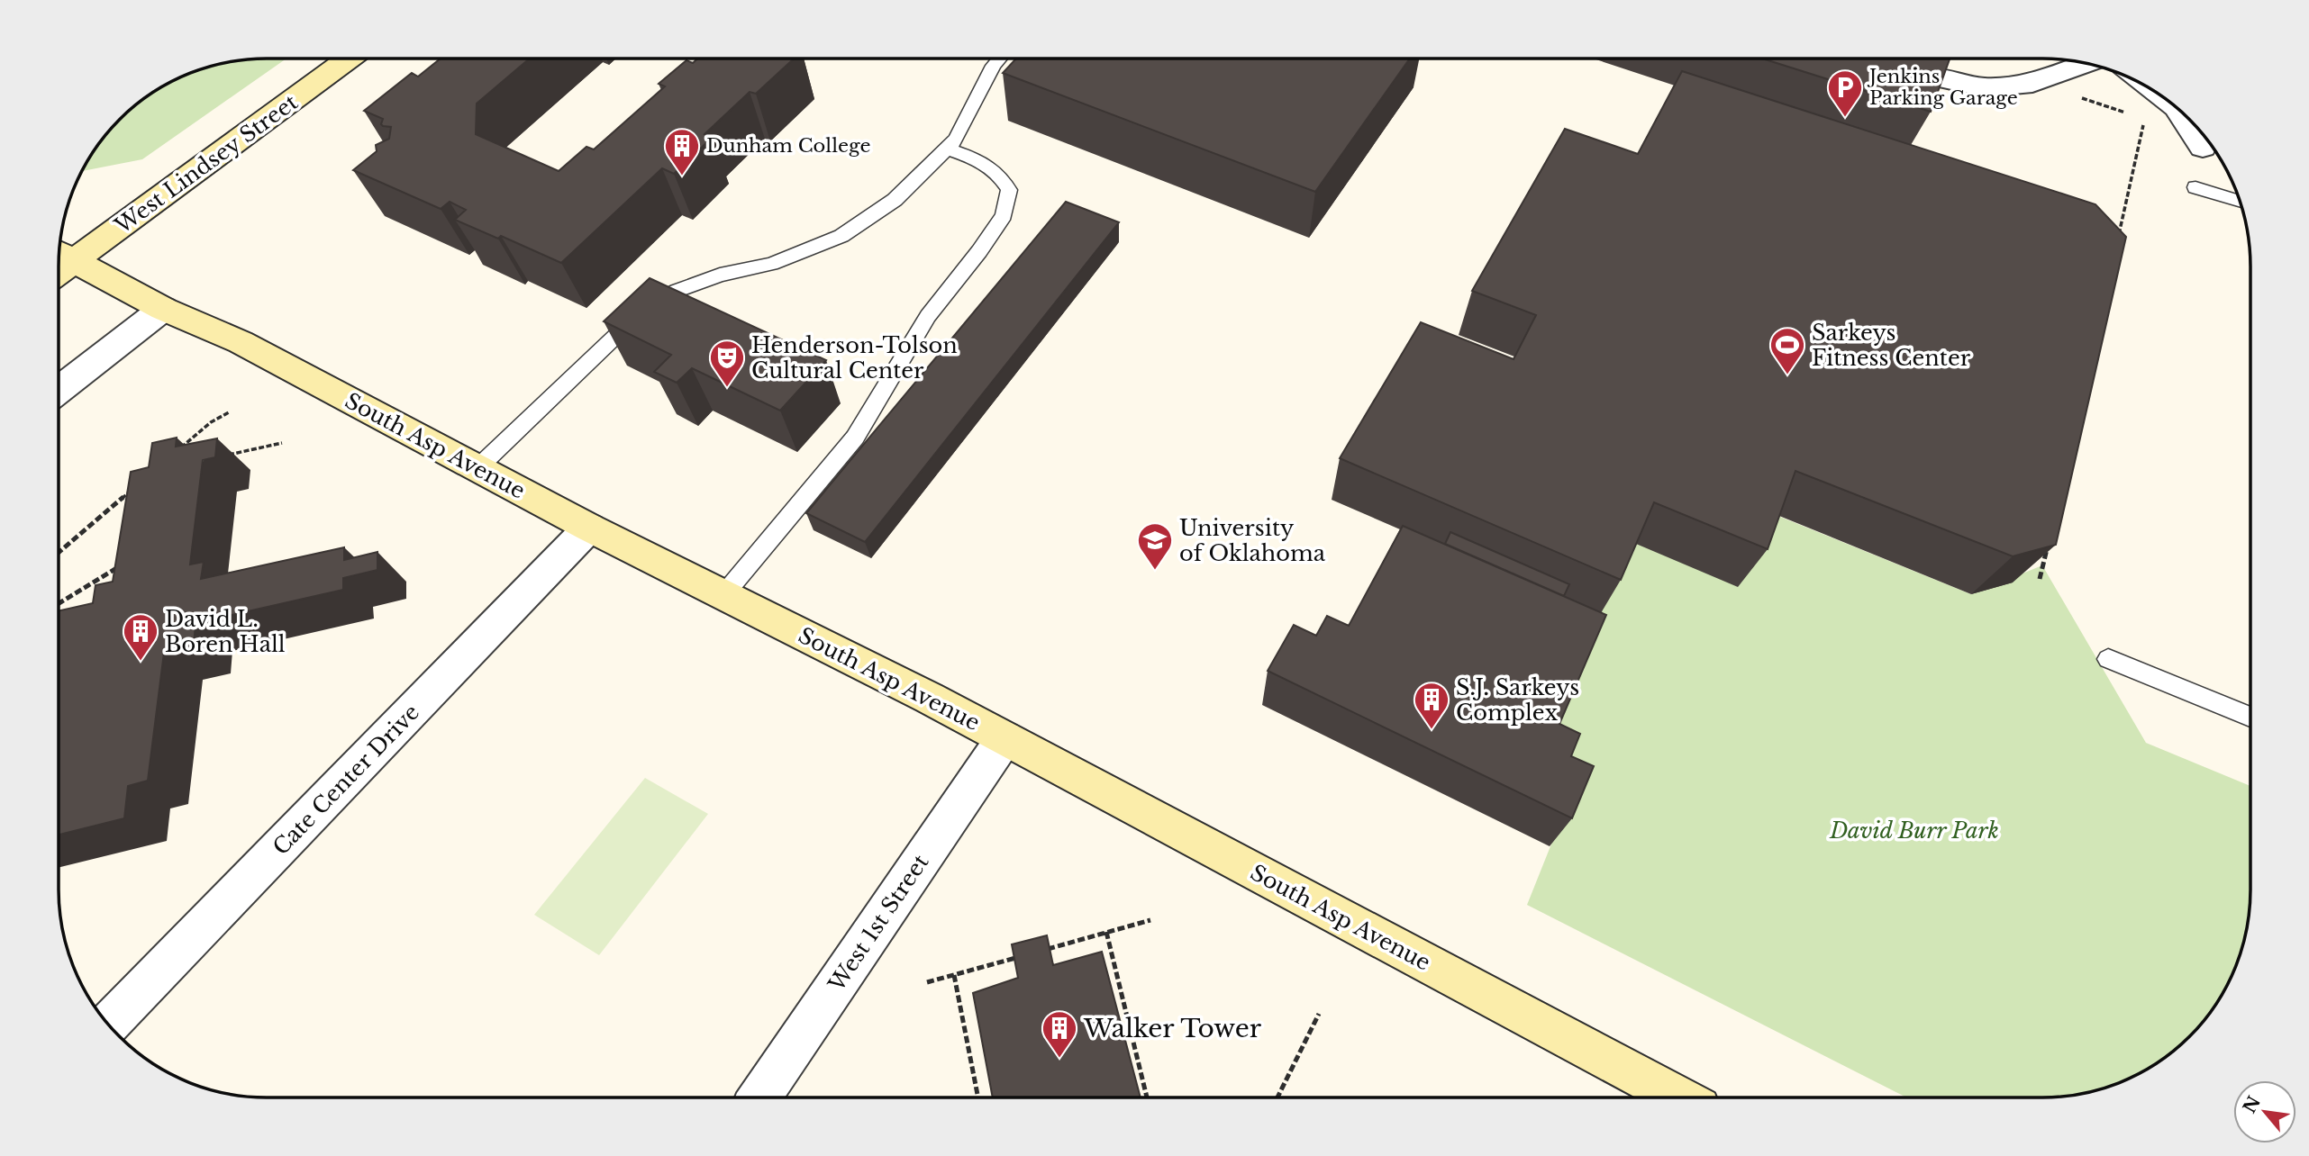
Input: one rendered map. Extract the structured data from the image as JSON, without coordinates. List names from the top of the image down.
{
  "streets": {
    "street": [
      "West Lindsey Street",
      "South Asp Avenue",
      "Cate Center Drive",
      "West 1st Street"
    ]
  },
  "crossings": [
    ["West Lindsey Street", "South Asp Avenue"],
    ["South Asp Avenue", "Cate Center Drive"],
    ["South Asp Avenue", "West 1st Street"]
  ],
  "parks": ["David Burr Park"],
  "places": {
    "parking": ["Jenkins Parking Garage"],
    "building": [
      "Dunham College",
      "David L. Boren Hall",
      "S.J. Sarkeys Complex",
      "Walker Tower"
    ],
    "sports": ["Sarkeys Fitness Center"],
    "theatre": ["Henderson-Tolson Cultural Center"],
    "school or university": ["University of Oklahoma"]
  },
  "north": "top left"
}
